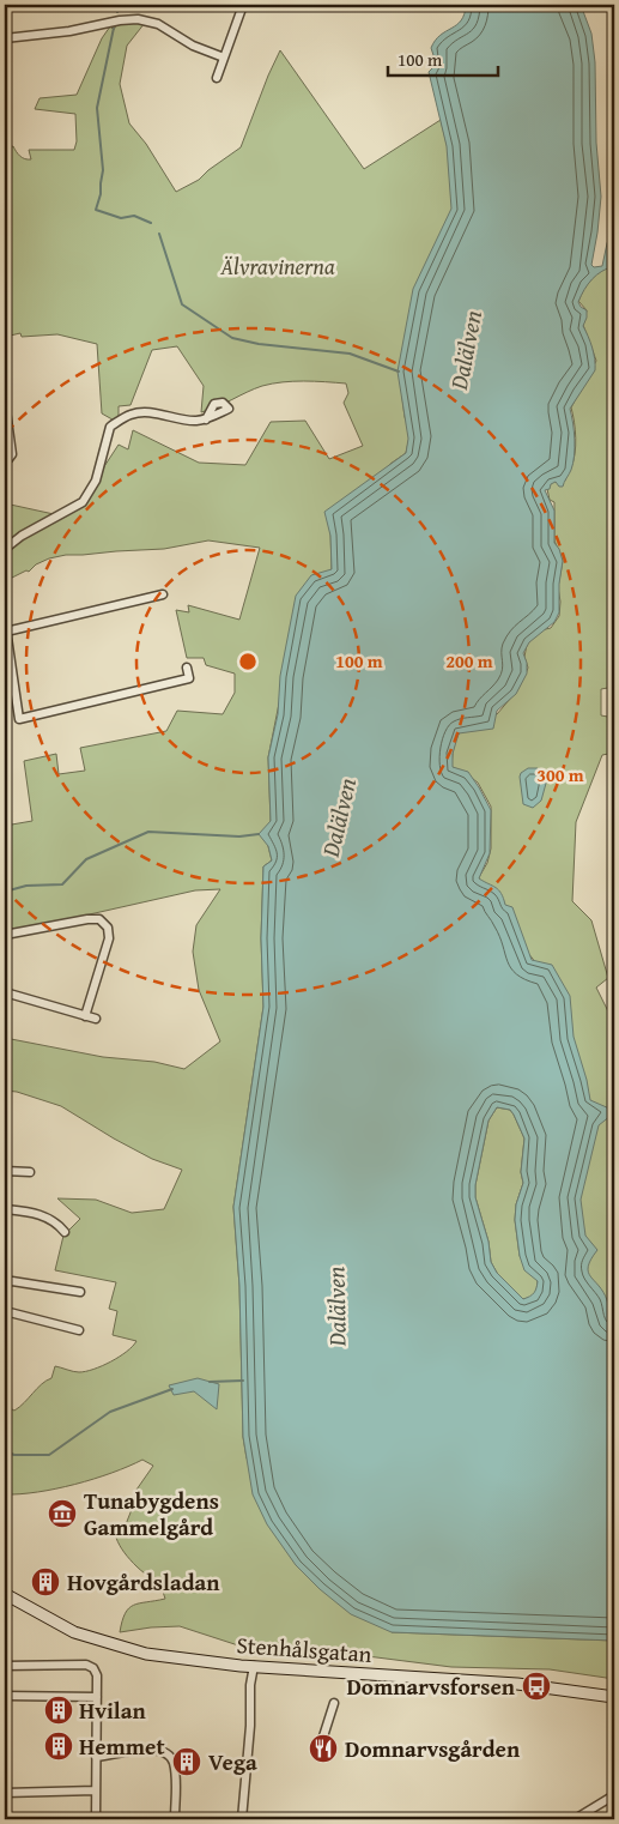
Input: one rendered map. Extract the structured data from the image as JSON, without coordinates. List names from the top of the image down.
{
  "streets": {
    "street": ["Stenhålsgatan"]
  },
  "water": ["Dalälven"],
  "parks": ["Älvravinerna"],
  "places": {
    "museum": ["Tunabygdens Gammelgård"],
    "building": [
      "Hovgårdsladan",
      "Hvilan",
      "Hemmet",
      "Vega"
    ],
    "bus stop": ["Domnarvsforsen"],
    "restaurant": ["Domnarvsgården"]
  },
  "scale_bar": "100 m",
  "rings": ["100 m", "200 m", "300 m"]
}
